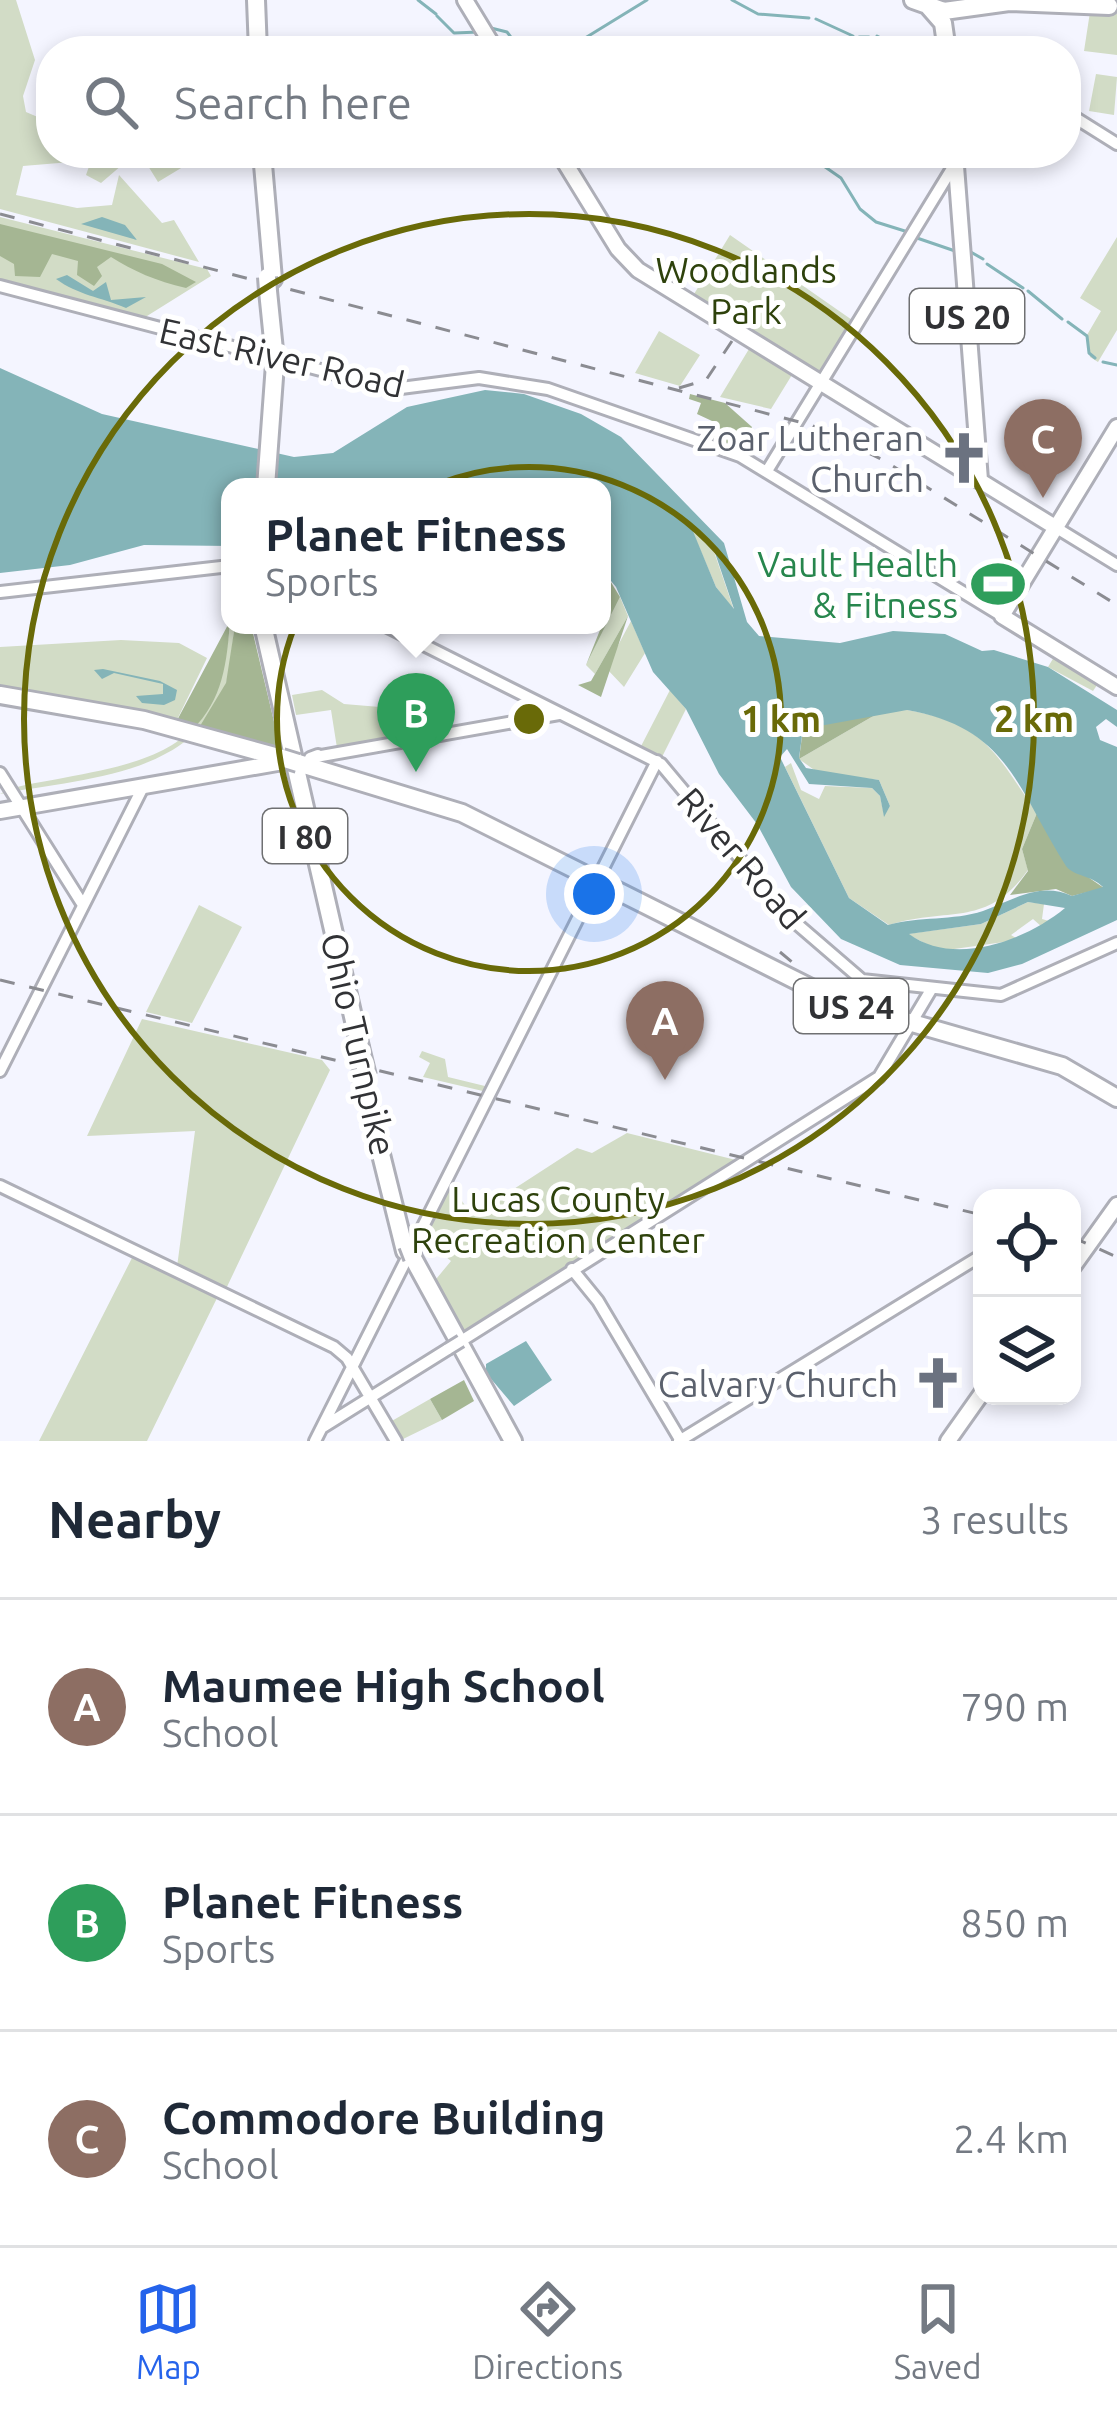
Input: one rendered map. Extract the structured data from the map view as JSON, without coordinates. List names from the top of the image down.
{
  "streets": {
    "highway": ["I 80", "US 24", "Ohio Turnpike"],
    "main road": ["US 20"],
    "street": ["East River Road", "River Road"]
  },
  "parks": ["Woodlands Park", "Lucas County Recreation Center"],
  "places": {
    "church": ["Zoar Lutheran Church", "Calvary Church"],
    "sports": ["Vault Health & Fitness"]
  },
  "page": {
    "search": "Search here",
    "pins": ["C", "B", "A"],
    "popup": ["Planet Fitness", "Sports"],
    "heading": ["Nearby", "3 results"],
    "list": [
      {
        "mark": "A",
        "name": "Maumee High School",
        "note": "School",
        "value": "790 m"
      },
      {
        "mark": "B",
        "name": "Planet Fitness",
        "note": "Sports",
        "value": "850 m"
      },
      {
        "mark": "C",
        "name": "Commodore Building",
        "note": "School",
        "value": "2.4 km"
      }
    ],
    "nav": ["Map", "Directions", "Saved"]
  },
  "rings": ["1 km", "2 km"]
}
